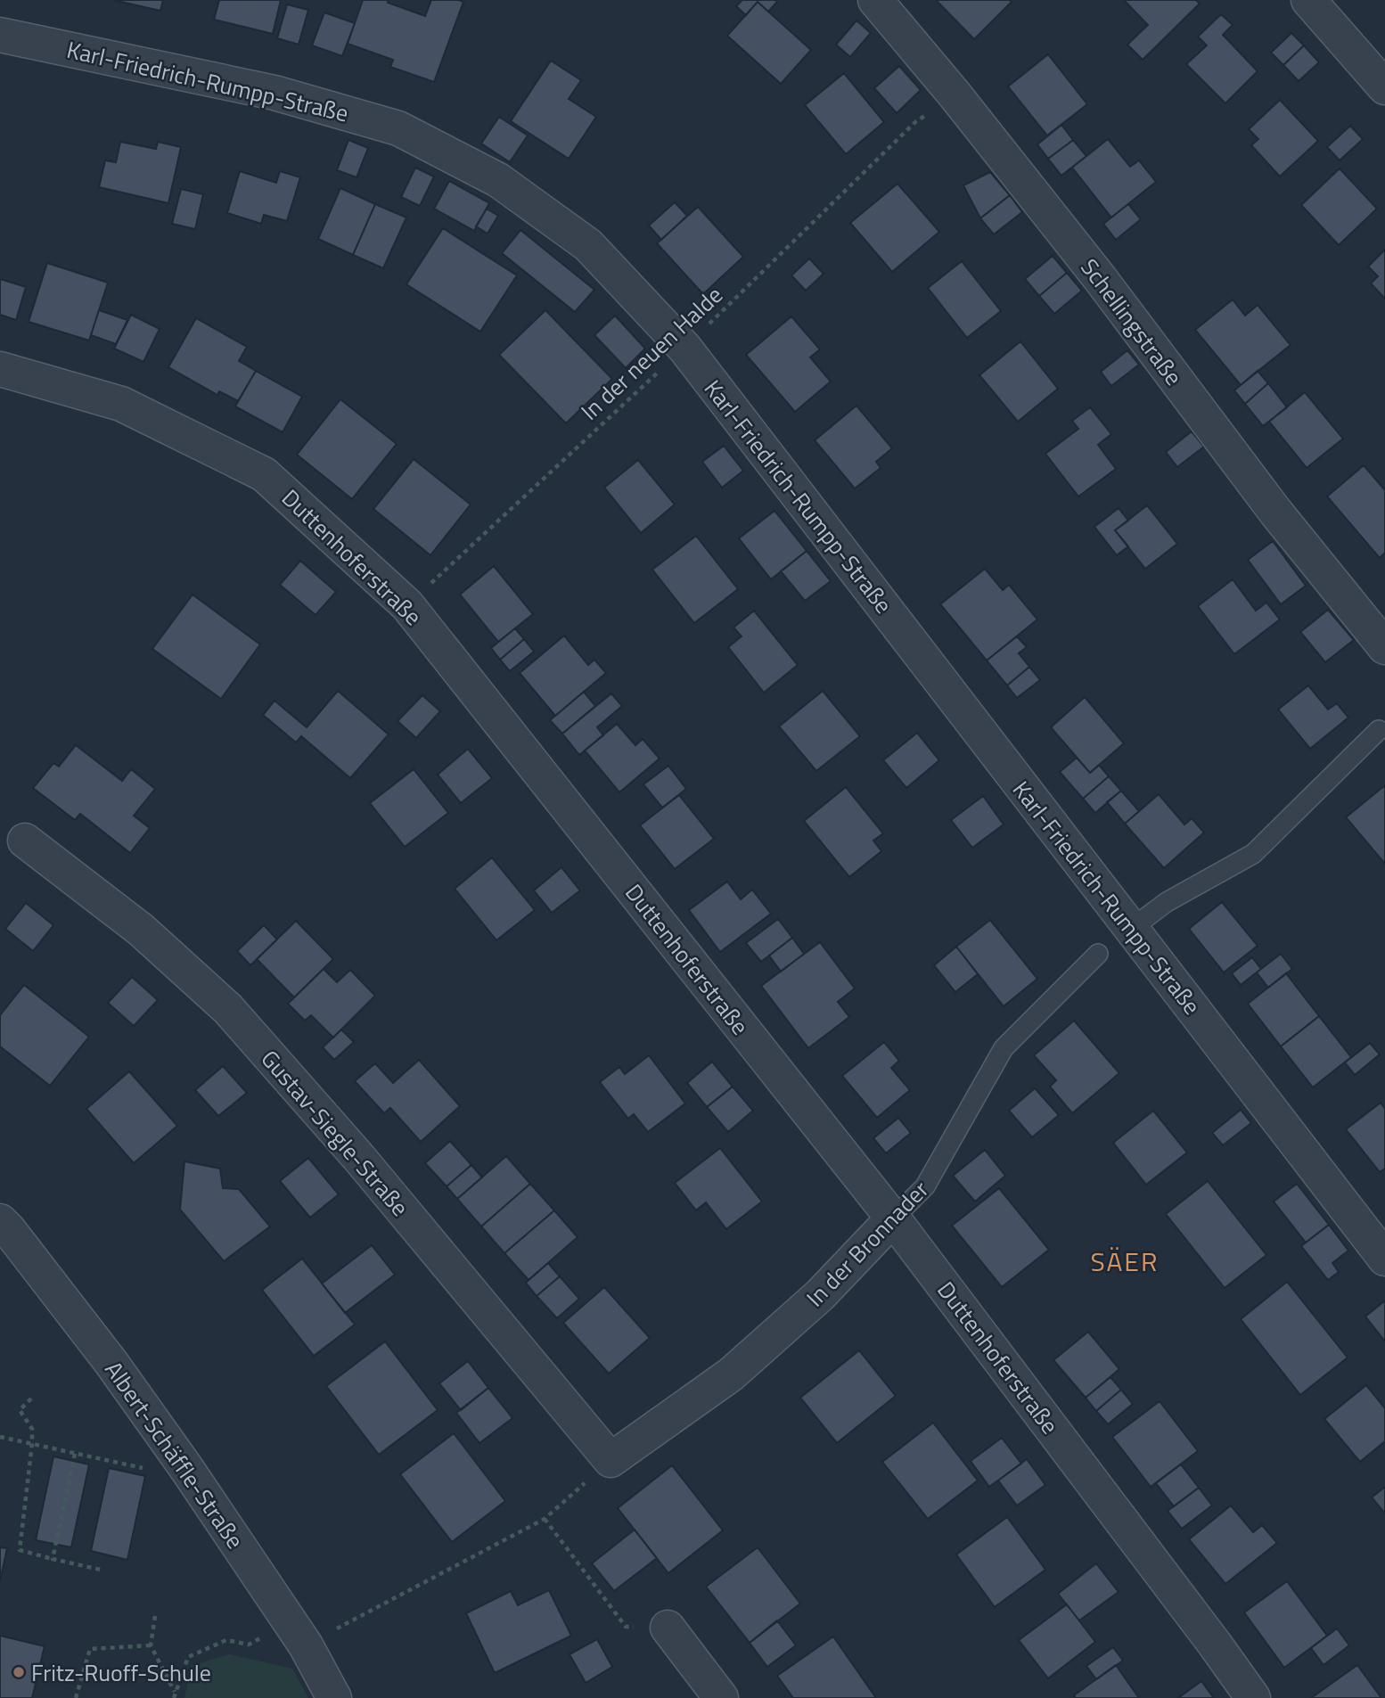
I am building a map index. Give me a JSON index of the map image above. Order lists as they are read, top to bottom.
{
  "streets": {
    "street": [
      "Karl-Friedrich-Rumpp-Straße",
      "Schellingstraße",
      "Duttenhoferstraße",
      "Gustav-Siegle-Straße",
      "In der Bronnader",
      "Albert-Schäffle-Straße"
    ],
    "path": ["In der neuen Halde"]
  },
  "crossings": [
    ["Karl-Friedrich-Rumpp-Straße", "In der neuen Halde"],
    ["In der neuen Halde", "Duttenhoferstraße"],
    ["Duttenhoferstraße", "In der Bronnader"],
    ["Gustav-Siegle-Straße", "In der Bronnader"]
  ],
  "districts": ["SÄER"],
  "places": ["Fritz-Ruoff-Schule"]
}
